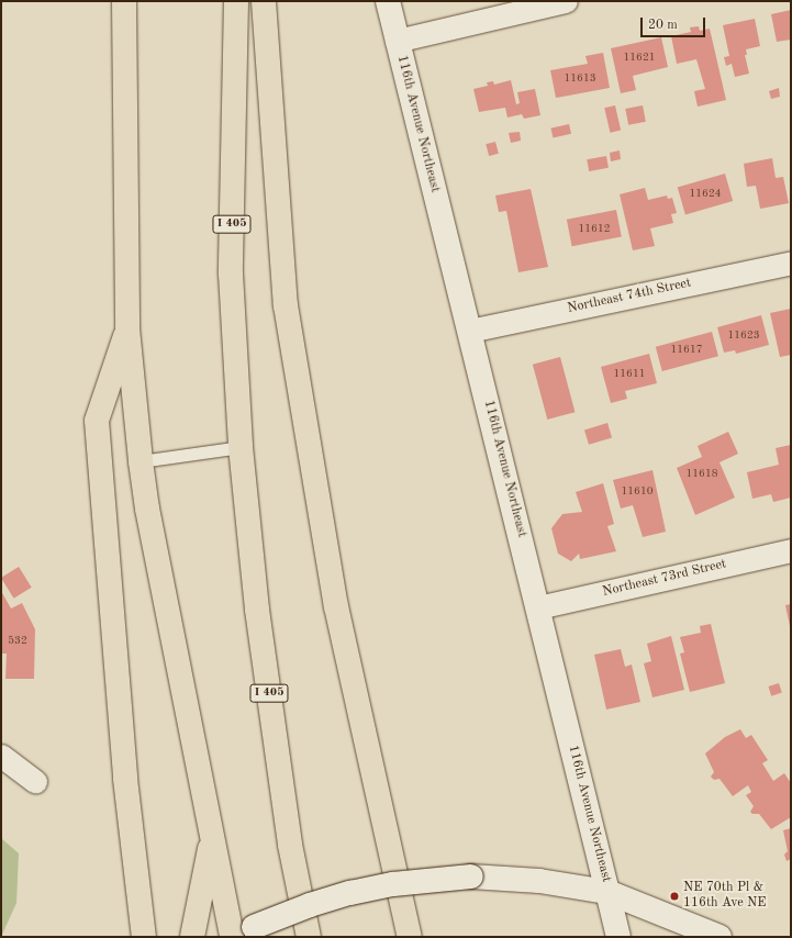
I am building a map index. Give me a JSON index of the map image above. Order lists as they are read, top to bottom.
{
  "streets": {
    "highway": ["I 405"],
    "street": ["116th Avenue Northeast", "Northeast 74th Street", "Northeast 73rd Street"]
  },
  "crossings": [
    ["116th Avenue Northeast", "Northeast 74th Street"],
    ["116th Avenue Northeast", "Northeast 73rd Street"]
  ],
  "places": ["NE 70th Pl & 116th Ave NE"],
  "house_numbers": [
    "11621",
    "11613",
    "11624",
    "11612",
    "11623",
    "11617",
    "11611",
    "11618",
    "11610",
    "532"
  ],
  "scale_bar": "20 m"
}
